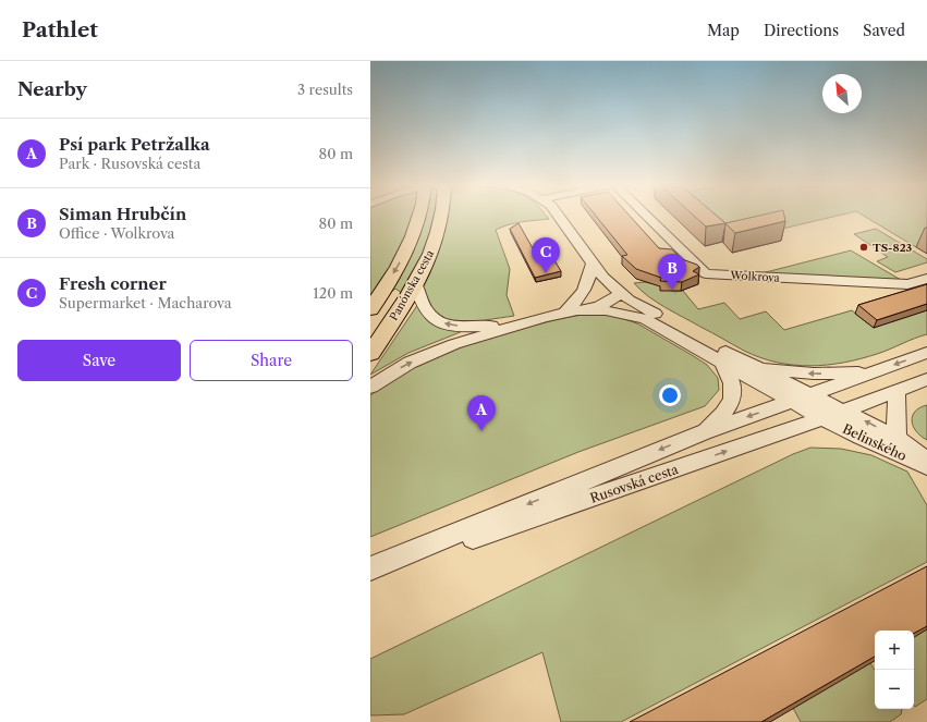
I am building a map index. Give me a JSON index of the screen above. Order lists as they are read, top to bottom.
{
  "streets": {
    "main road": ["Panónska cesta"],
    "street": ["Wolkrova", "Belinského", "Rusovská cesta"]
  },
  "crossings": [
    ["Belinského", "Rusovská cesta"]
  ],
  "places": ["TS-823"],
  "north": "top left",
  "page": {
    "header": "Pathlet",
    "nav": ["Map", "Directions", "Saved"],
    "heading": ["Nearby", "3 results"],
    "list": [
      {
        "mark": "A",
        "name": "Psí park Petržalka",
        "note": "Park · Rusovská cesta",
        "value": "80 m"
      },
      {
        "mark": "B",
        "name": "Siman Hrubčín",
        "note": "Office · Wolkrova",
        "value": "80 m"
      },
      {
        "mark": "C",
        "name": "Fresh corner",
        "note": "Supermarket · Macharova",
        "value": "120 m"
      }
    ],
    "pins": ["C", "B", "A"],
    "buttons": ["Save", "Share"],
    "map_buttons": ["+", "−"]
  }
}
